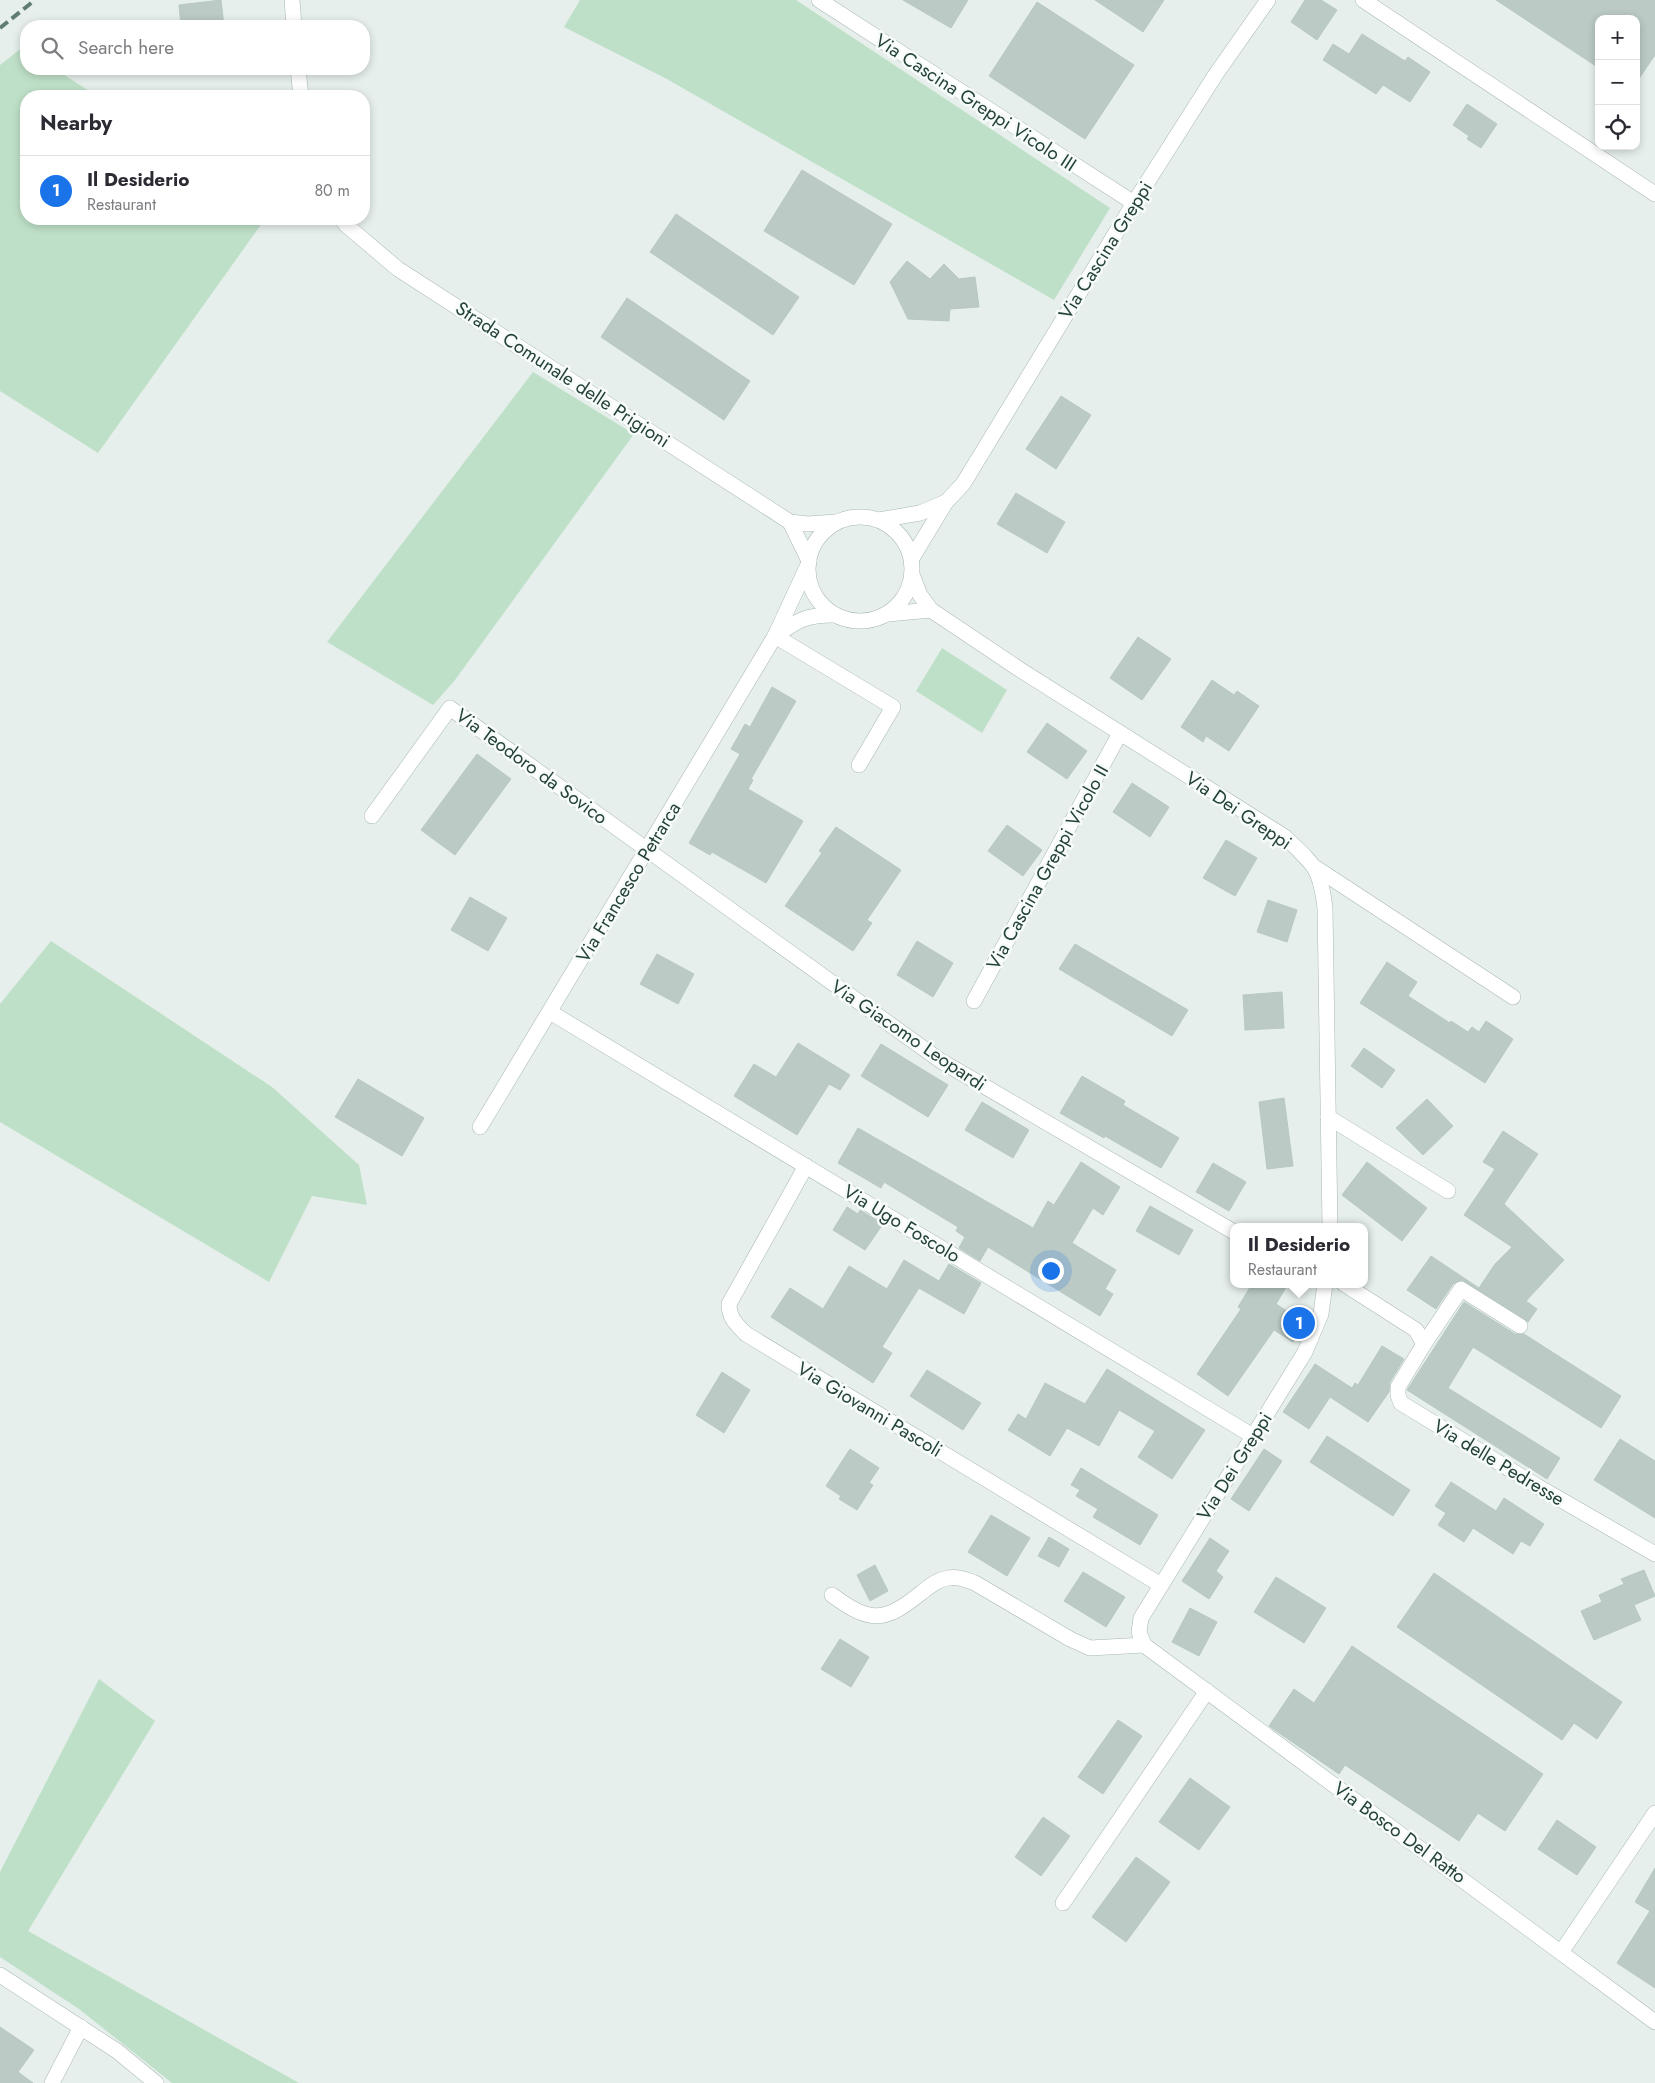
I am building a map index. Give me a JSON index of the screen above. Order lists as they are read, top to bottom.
{
  "streets": {
    "street": [
      "Via Cascina Greppi Vicolo III",
      "Via Cascina Greppi",
      "Strada Comunale delle Prigioni",
      "Via Teodoro da Sovico",
      "Via Dei Greppi",
      "Via Cascina Greppi Vicolo II",
      "Via Francesco Petrarca",
      "Via Giacomo Leopardi",
      "Via Ugo Foscolo",
      "Via Giovanni Pascoli",
      "Via delle Pedresse",
      "Via Bosco Del Ratto"
    ]
  },
  "crossings": [
    ["Via Cascina Greppi Vicolo III", "Via Cascina Greppi"],
    ["Via Teodoro da Sovico", "Via Francesco Petrarca"],
    ["Via Teodoro da Sovico", "Via Giacomo Leopardi"],
    ["Via Dei Greppi", "Via Cascina Greppi Vicolo II"],
    ["Via Dei Greppi", "Via Ugo Foscolo"],
    ["Via Dei Greppi", "Via Giovanni Pascoli"],
    ["Via Dei Greppi", "Via Bosco Del Ratto"],
    ["Via Francesco Petrarca", "Via Giacomo Leopardi"],
    ["Via Francesco Petrarca", "Via Ugo Foscolo"],
    ["Via Ugo Foscolo", "Via Giovanni Pascoli"]
  ],
  "page": {
    "map_buttons": ["+", "−"],
    "search": "Search here",
    "heading": "Nearby",
    "list": [
      {
        "mark": "1",
        "name": "Il Desiderio",
        "note": "Restaurant",
        "value": "80 m"
      }
    ],
    "popup": ["Il Desiderio", "Restaurant"],
    "pins": "1"
  }
}
